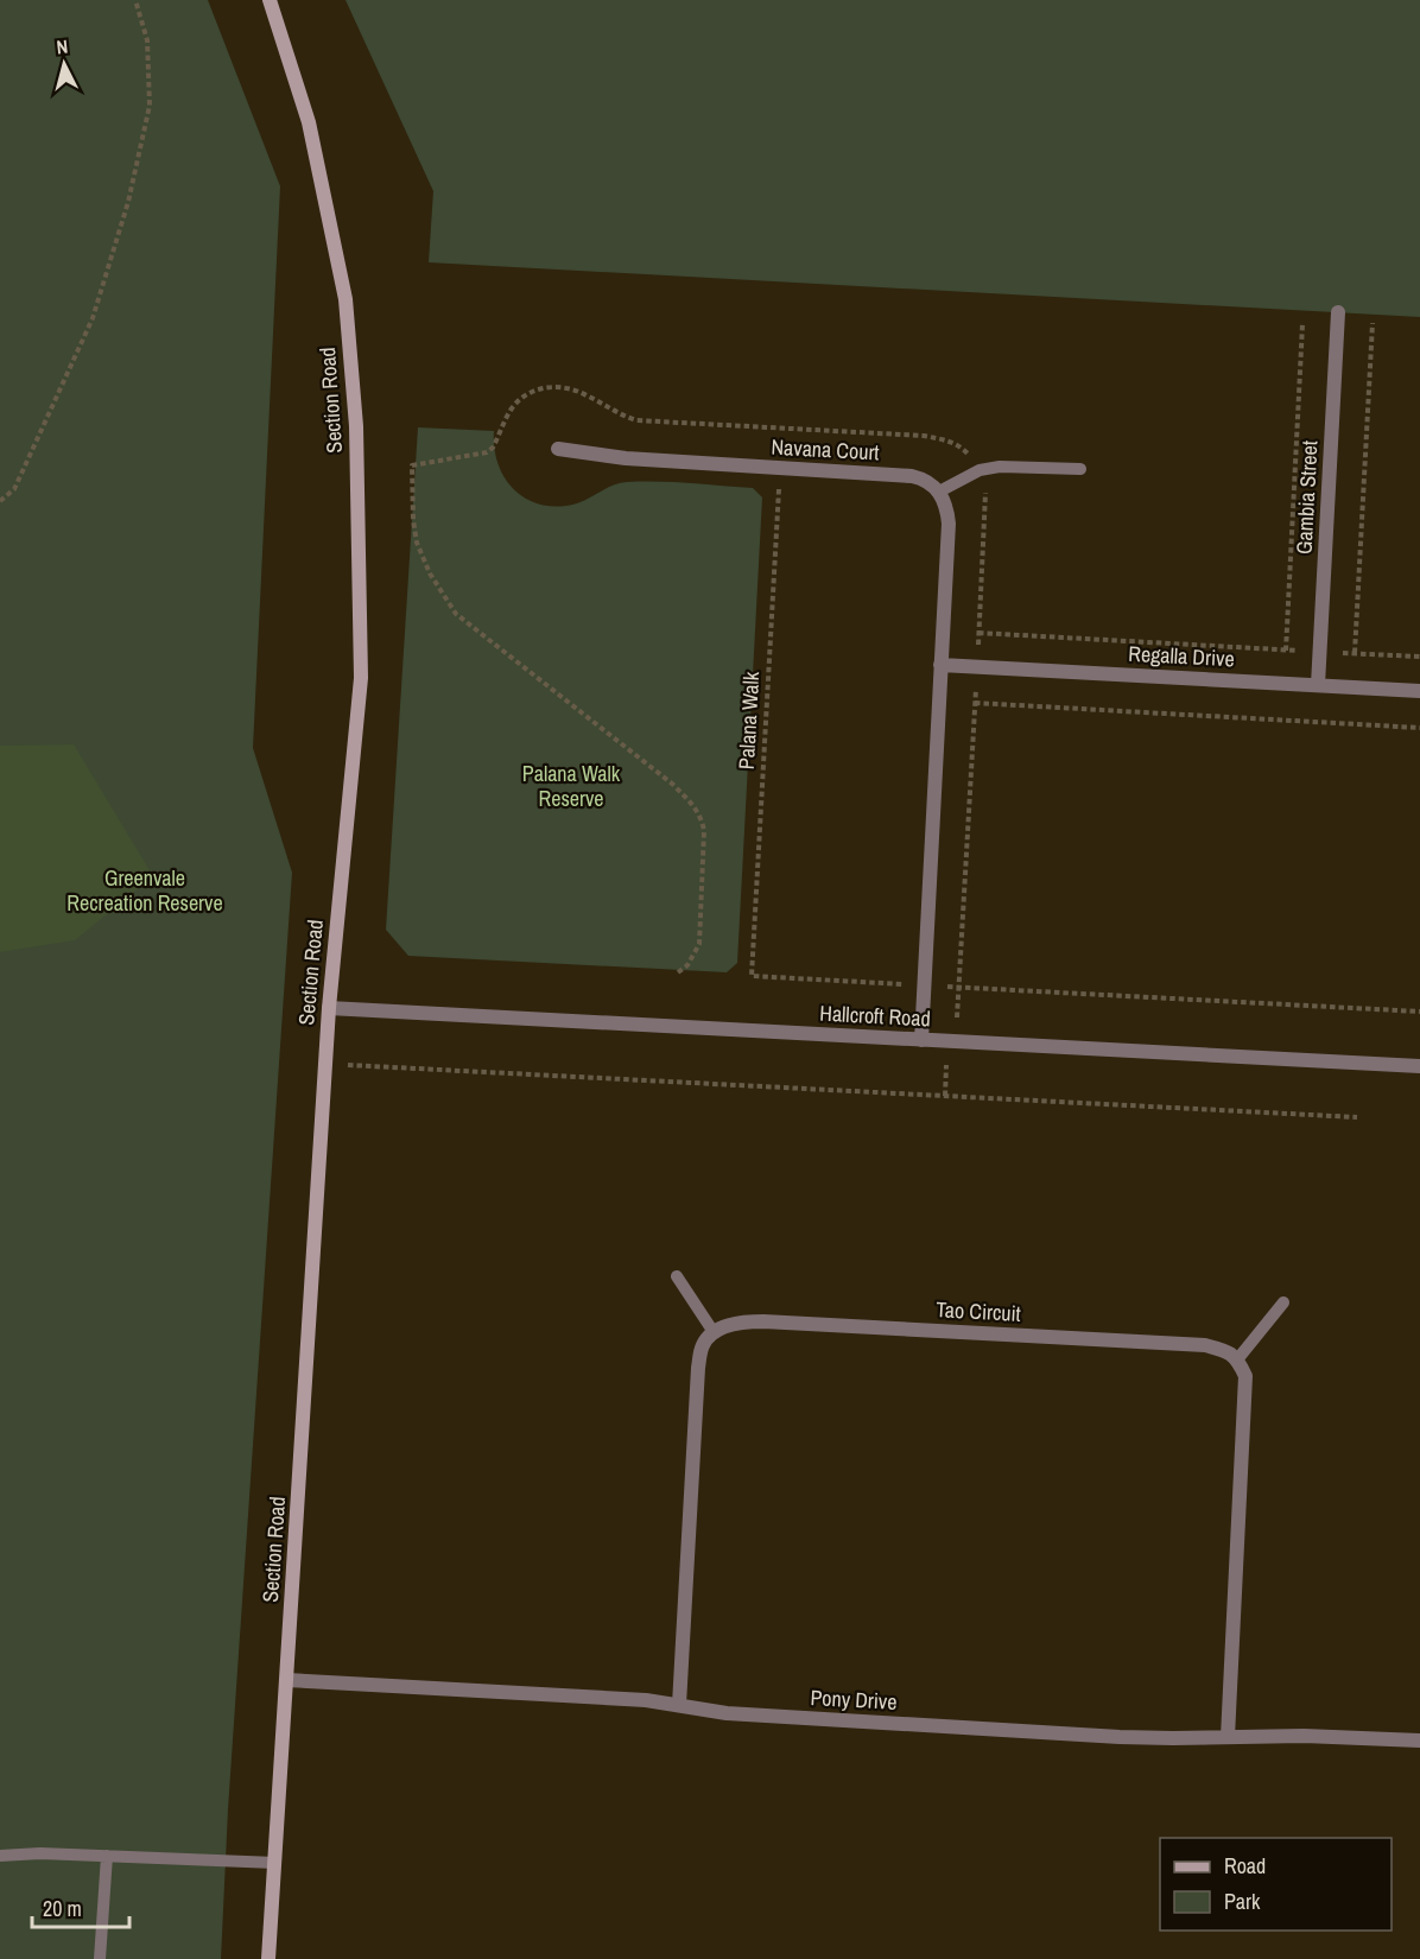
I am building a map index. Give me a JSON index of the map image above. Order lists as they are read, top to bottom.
{
  "streets": {
    "street": [
      "Section Road",
      "Navana Court",
      "Gambia Street",
      "Regalla Drive",
      "Hallcroft Road",
      "Tao Circuit",
      "Pony Drive"
    ],
    "path": ["Palana Walk"]
  },
  "crossings": [
    ["Section Road", "Hallcroft Road"],
    ["Section Road", "Pony Drive"],
    ["Navana Court", "Palana Walk"],
    ["Gambia Street", "Regalla Drive"]
  ],
  "parks": ["Palana Walk Reserve", "Greenvale Recreation Reserve"],
  "legend": ["Road", "Park"],
  "scale_bar": "20 m",
  "north": "top"
}
